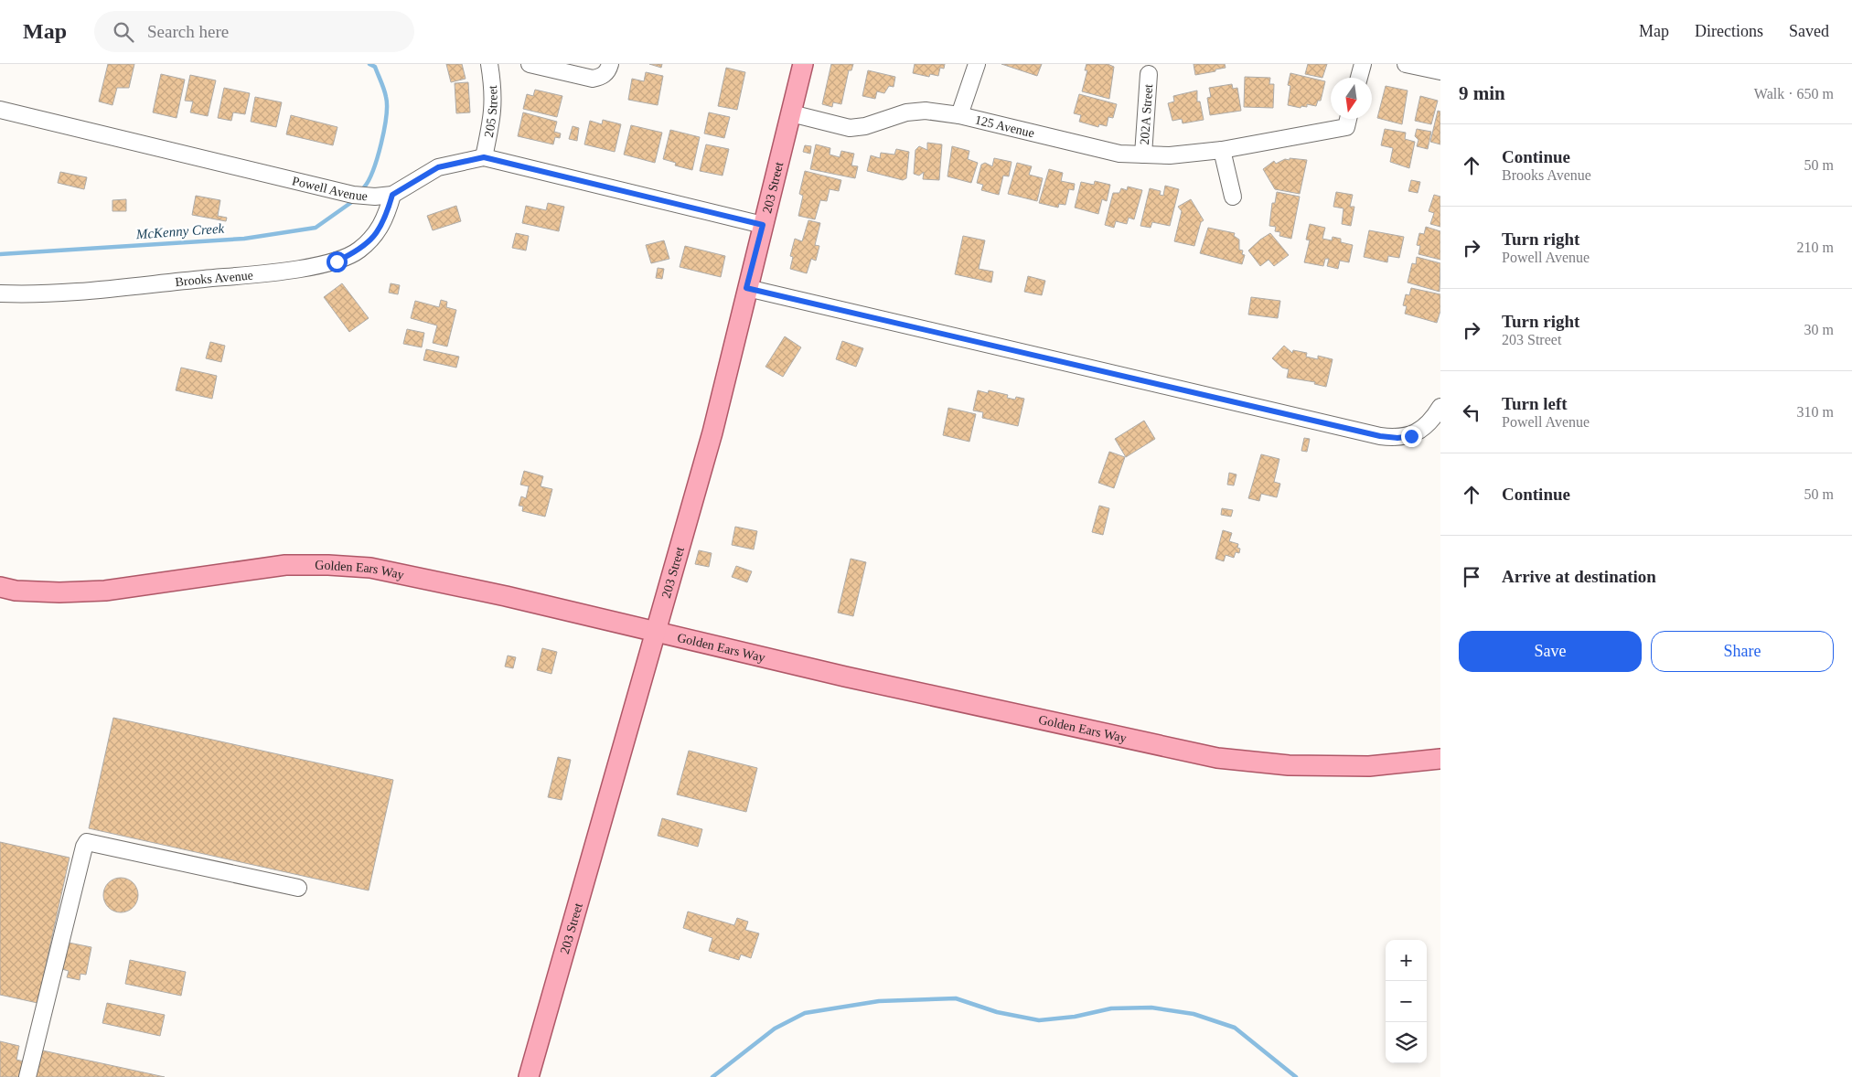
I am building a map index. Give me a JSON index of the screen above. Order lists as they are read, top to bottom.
{
  "streets": {
    "main road": ["203 Street", "Golden Ears Way"],
    "street": [
      "205 Street",
      "202A Street",
      "125 Avenue",
      "Powell Avenue",
      "Brooks Avenue"
    ]
  },
  "crossings": [
    ["205 Street", "Powell Avenue"],
    ["202A Street", "125 Avenue"],
    ["125 Avenue", "203 Street"],
    ["203 Street", "Powell Avenue"],
    ["203 Street", "Golden Ears Way"],
    ["Powell Avenue", "Brooks Avenue"]
  ],
  "water": ["McKenny Creek"],
  "north": "bottom",
  "page": {
    "header": "Map",
    "search": "Search here",
    "nav": ["Map", "Directions", "Saved"],
    "heading": ["9 min", "Walk · 650 m"],
    "list": [
      ["Continue", "Brooks Avenue", "50 m"],
      ["Turn right", "Powell Avenue", "210 m"],
      ["Turn right", "203 Street", "30 m"],
      ["Turn left", "Powell Avenue", "310 m"],
      ["Continue", "50 m"],
      "Arrive at destination"
    ],
    "buttons": ["Save", "Share"],
    "map_buttons": ["+", "−"]
  }
}
